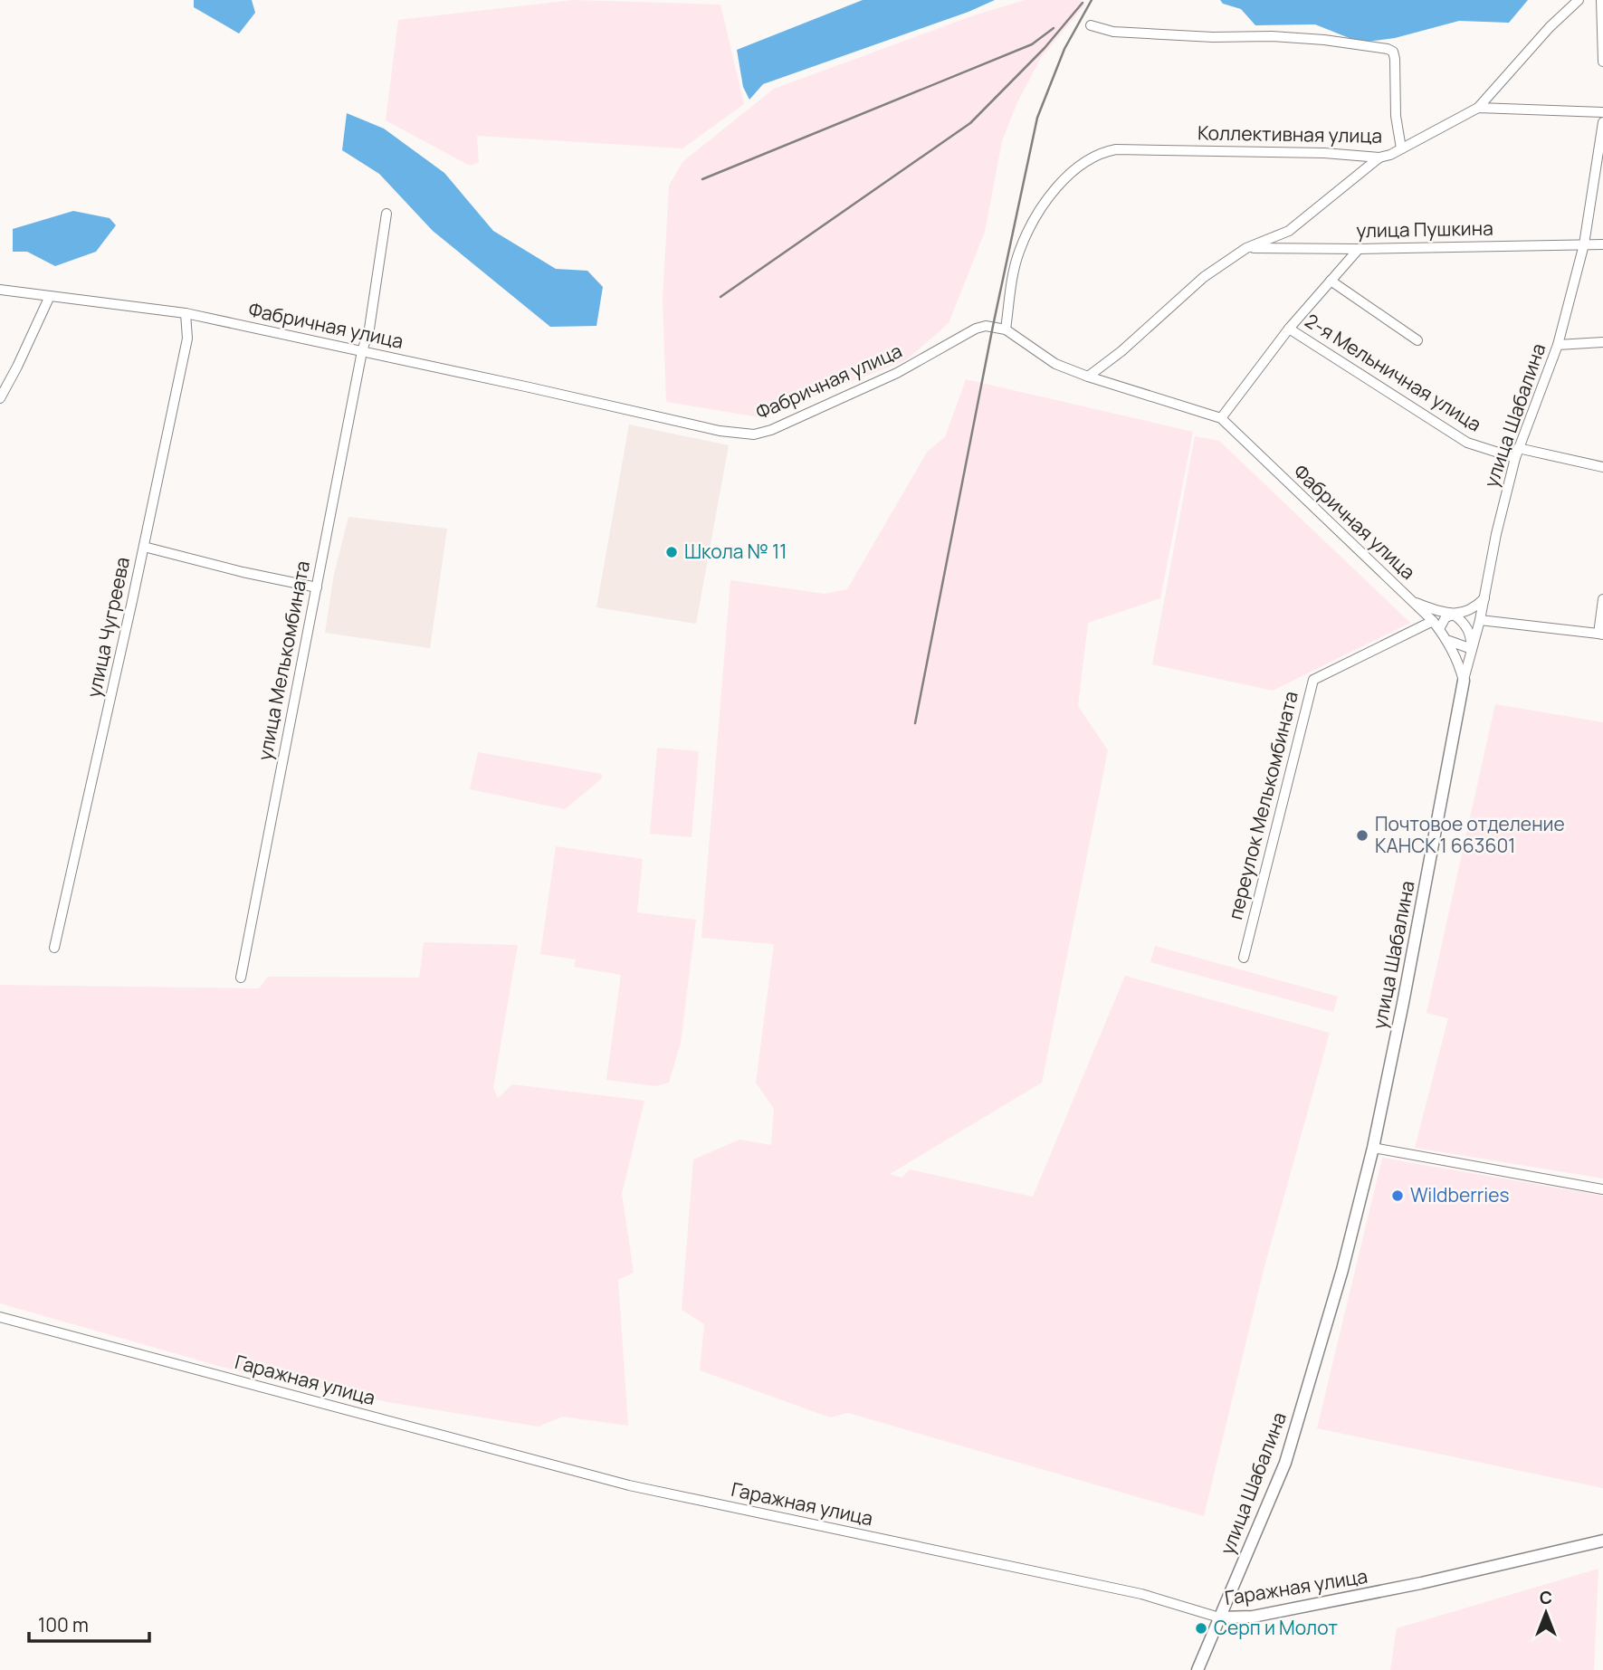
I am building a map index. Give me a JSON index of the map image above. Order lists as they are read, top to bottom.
{
  "streets": {
    "street": [
      "Коллективная улица",
      "улица Пушкина",
      "Фабричная улица",
      "2-я Мельничная улица",
      "улица Шабалина",
      "улица Чугреева",
      "улица Мелькомбината",
      "переулок Мелькомбината",
      "Гаражная улица"
    ]
  },
  "crossings": [
    ["Коллективная улица", "Фабричная улица"],
    ["улица Пушкина", "улица Шабалина"],
    ["Фабричная улица", "улица Шабалина"],
    ["Фабричная улица", "улица Чугреева"],
    ["Фабричная улица", "улица Мелькомбината"],
    ["Фабричная улица", "переулок Мелькомбината"],
    ["2-я Мельничная улица", "улица Шабалина"],
    ["улица Шабалина", "Гаражная улица"]
  ],
  "places": [
    "Школа № 11",
    "Почтовое отделение КАНСК 1 663601",
    "Wildberries",
    "Серп и Молот"
  ],
  "scale_bar": "100 m",
  "north": "top"
}
